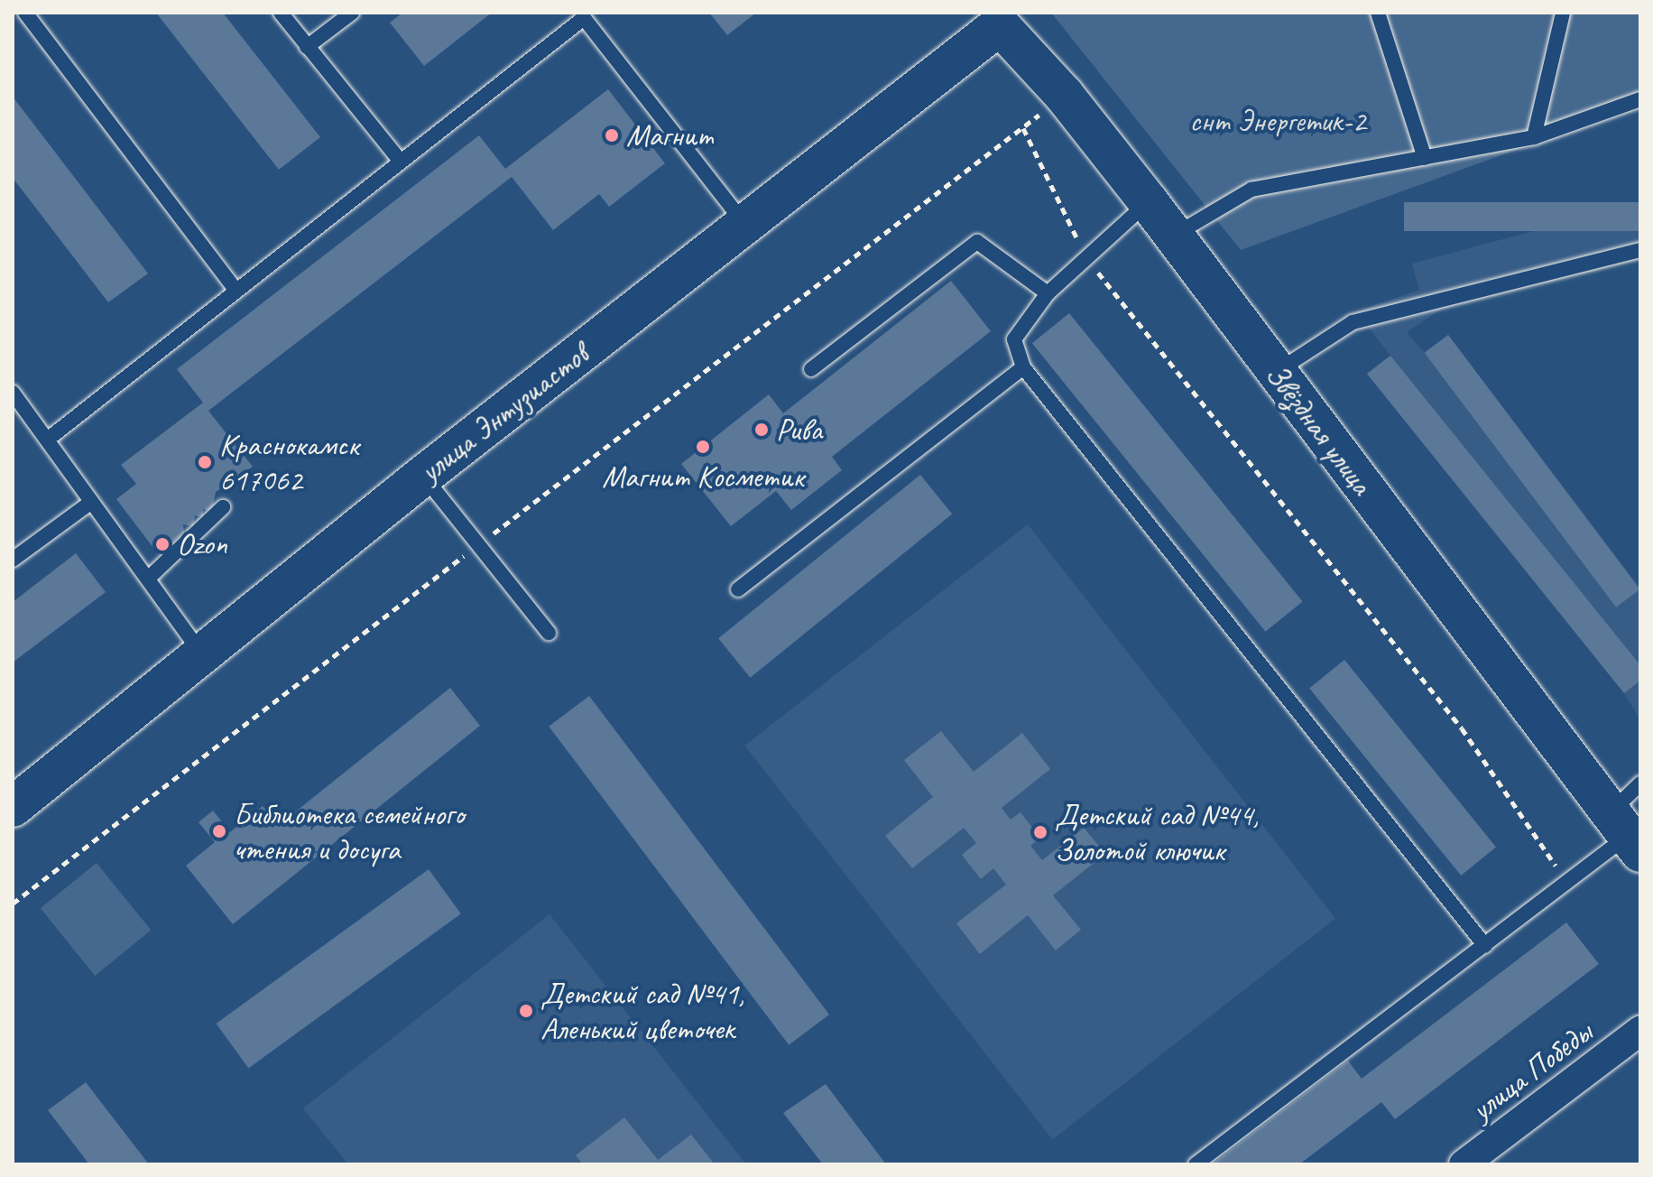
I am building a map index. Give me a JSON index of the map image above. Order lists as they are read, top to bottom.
{
  "streets": {
    "street": ["улица Энтузиастов", "Звёздная улица", "улица Победы"]
  },
  "crossings": [
    ["улица Энтузиастов", "Звёздная улица"]
  ],
  "parks": ["снт Энергетик-2"],
  "places": [
    "Магнит",
    "Рива",
    "Магнит Косметик",
    "Краснокамск 617062",
    "Ozon",
    "Библиотека семейного чтения и досуга",
    "Детский сад №44, Золотой ключик",
    "Детский сад №41, Аленький цветочек"
  ]
}
